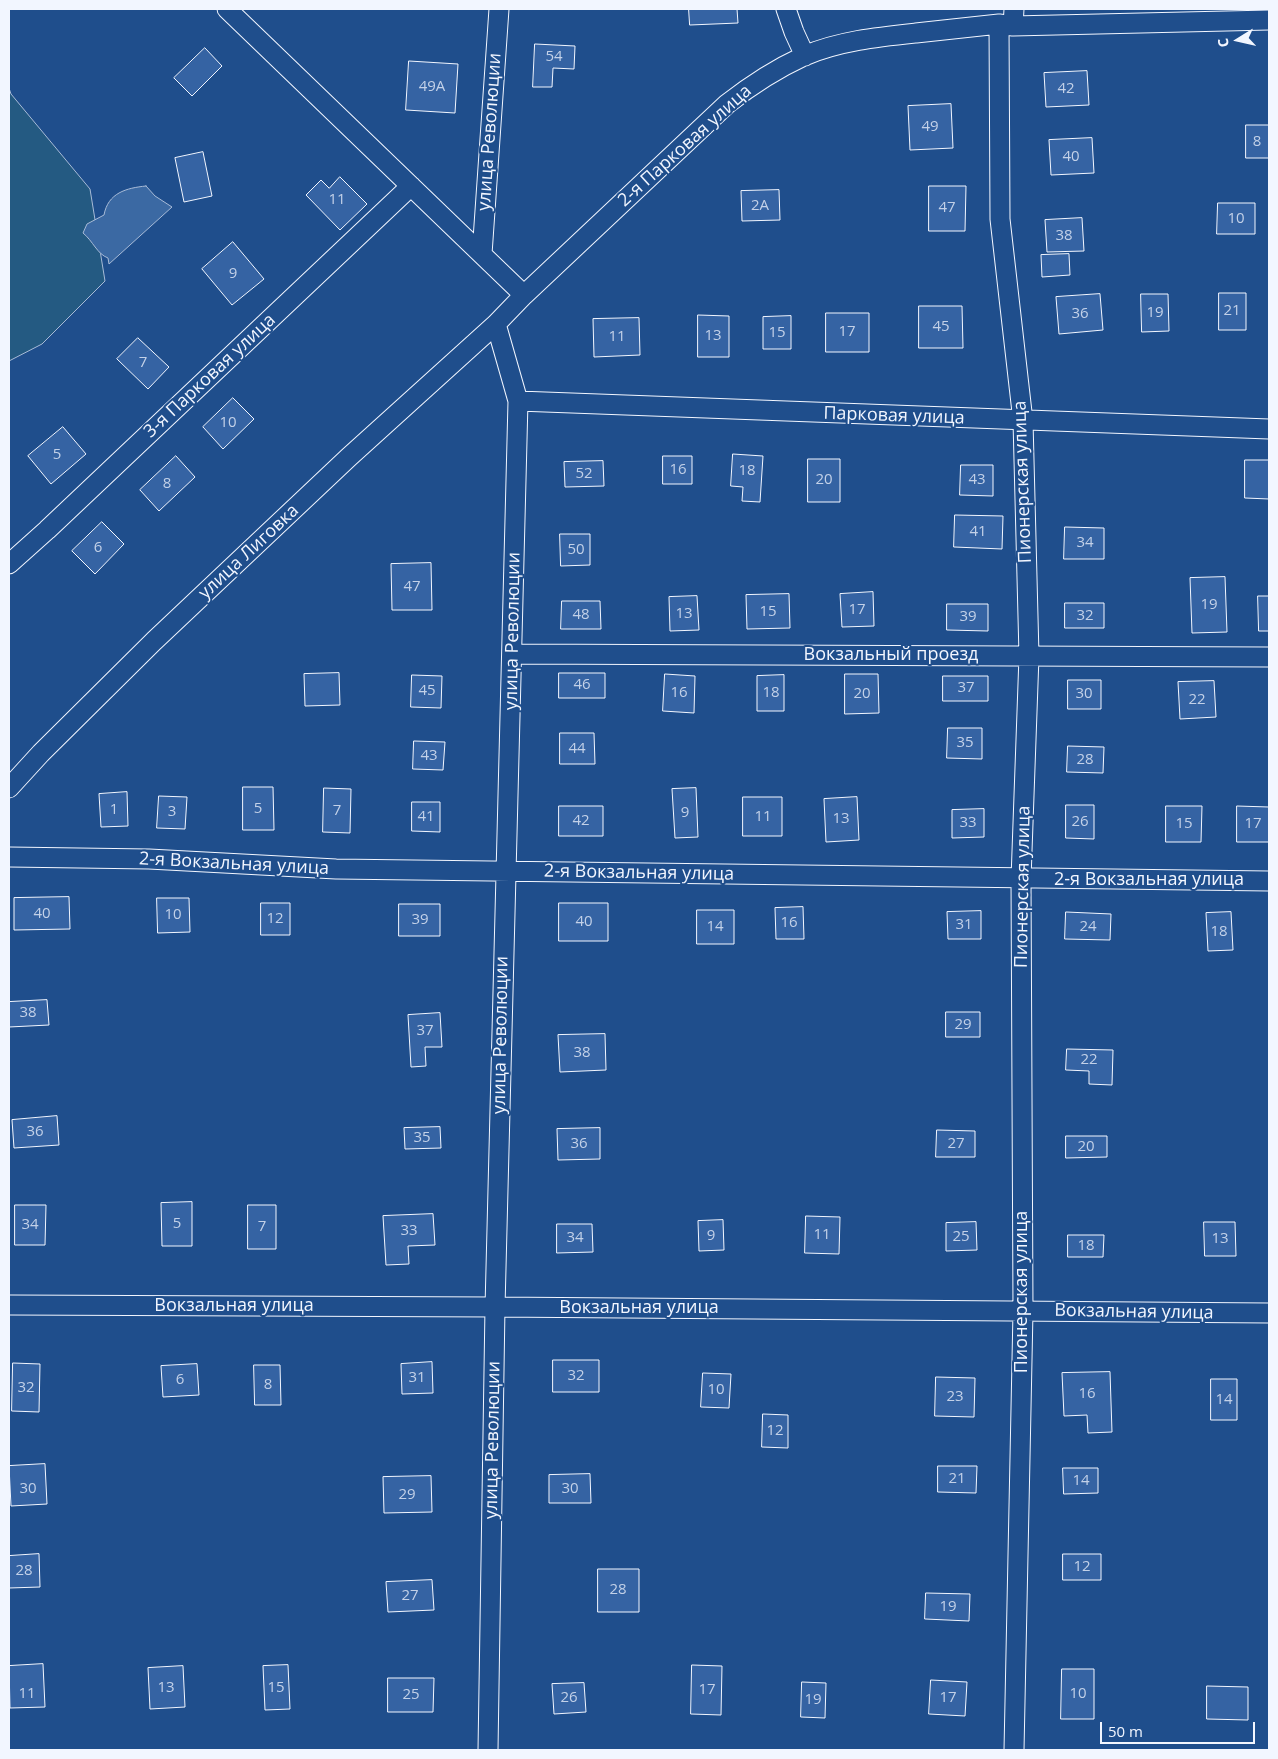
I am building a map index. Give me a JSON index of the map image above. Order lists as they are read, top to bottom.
{
  "streets": {
    "street": [
      "улица Революции",
      "2-я Парковая улица",
      "3-я Парковая улица",
      "Парковая улица",
      "Пионерская улица",
      "улица Лиговка",
      "Вокзальный проезд",
      "2-я Вокзальная улица",
      "Вокзальная улица"
    ]
  },
  "crossings": [
    ["улица Революции", "2-я Парковая улица"],
    ["улица Революции", "Парковая улица"],
    ["улица Революции", "улица Лиговка"],
    ["улица Революции", "Вокзальный проезд"],
    ["улица Революции", "2-я Вокзальная улица"],
    ["улица Революции", "Вокзальная улица"],
    ["2-я Парковая улица", "Пионерская улица"],
    ["2-я Парковая улица", "улица Лиговка"],
    ["Парковая улица", "Пионерская улица"],
    ["Пионерская улица", "Вокзальный проезд"],
    ["Пионерская улица", "2-я Вокзальная улица"],
    ["Пионерская улица", "Вокзальная улица"]
  ],
  "house_numbers": [
    "54",
    "49А",
    "42",
    "49",
    "8",
    "40",
    "11",
    "2А",
    "47",
    "10",
    "38",
    "9",
    "21",
    "19",
    "36",
    "45",
    "17",
    "15",
    "13",
    "11",
    "7",
    "10",
    "5",
    "16",
    "18",
    "52",
    "20",
    "43",
    "8",
    "41",
    "34",
    "6",
    "50",
    "47",
    "19",
    "17",
    "15",
    "13",
    "48",
    "32",
    "39",
    "46",
    "37",
    "45",
    "16",
    "18",
    "20",
    "30",
    "22",
    "35",
    "44",
    "43",
    "28",
    "5",
    "1",
    "7",
    "3",
    "9",
    "41",
    "11",
    "13",
    "42",
    "26",
    "33",
    "15",
    "17",
    "40",
    "10",
    "12",
    "39",
    "40",
    "16",
    "31",
    "14",
    "24",
    "18",
    "38",
    "29",
    "37",
    "38",
    "22",
    "36",
    "35",
    "36",
    "27",
    "20",
    "5",
    "34",
    "7",
    "33",
    "11",
    "9",
    "25",
    "34",
    "13",
    "18",
    "32",
    "31",
    "6",
    "8",
    "32",
    "10",
    "16",
    "23",
    "14",
    "12",
    "21",
    "14",
    "30",
    "30",
    "29",
    "12",
    "28",
    "28",
    "27",
    "19",
    "13",
    "15",
    "17",
    "11",
    "10",
    "25",
    "26",
    "17",
    "19"
  ],
  "scale_bar": "50 m",
  "north": "left"
}
